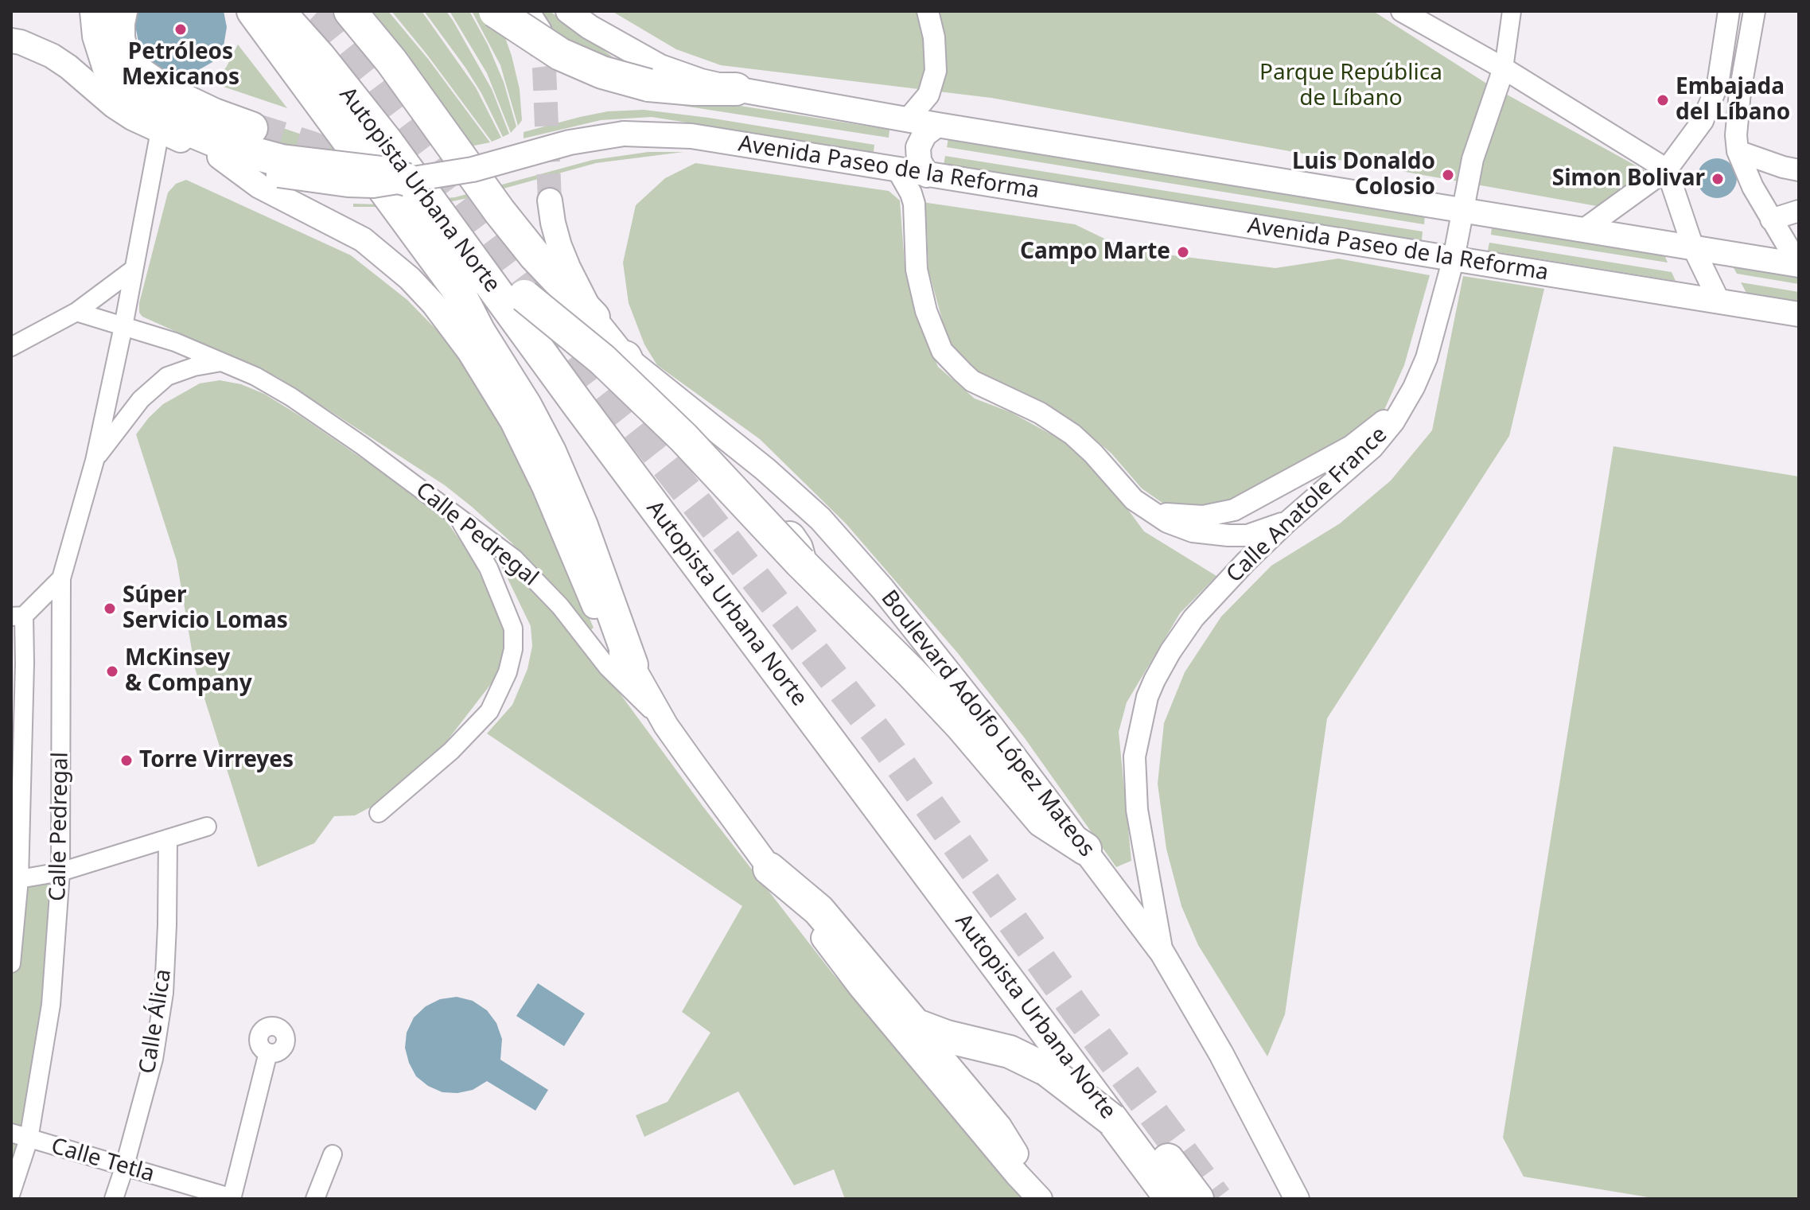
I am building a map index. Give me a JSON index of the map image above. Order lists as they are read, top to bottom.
{
  "streets": {
    "highway": ["Autopista Urbana Norte"],
    "main road": ["Avenida Paseo de la Reforma", "Boulevard Adolfo López Mateos"],
    "street": [
      "Calle Anatole France",
      "Calle Pedregal",
      "Calle Álica",
      "Calle Tetla"
    ]
  },
  "crossings": [
    ["Avenida Paseo de la Reforma", "Calle Anatole France"],
    ["Avenida Paseo de la Reforma", "Calle Pedregal"],
    ["Calle Anatole France", "Boulevard Adolfo López Mateos"],
    ["Calle Pedregal", "Calle Tetla"],
    ["Calle Álica", "Calle Tetla"]
  ],
  "parks": ["Parque República de Líbano"],
  "places": [
    "Petróleos Mexicanos",
    "Embajada del Líbano",
    "Luis Donaldo Colosio",
    "Simon Bolivar",
    "Campo Marte",
    "Súper Servicio Lomas",
    "McKinsey & Company",
    "Torre Virreyes"
  ]
}
